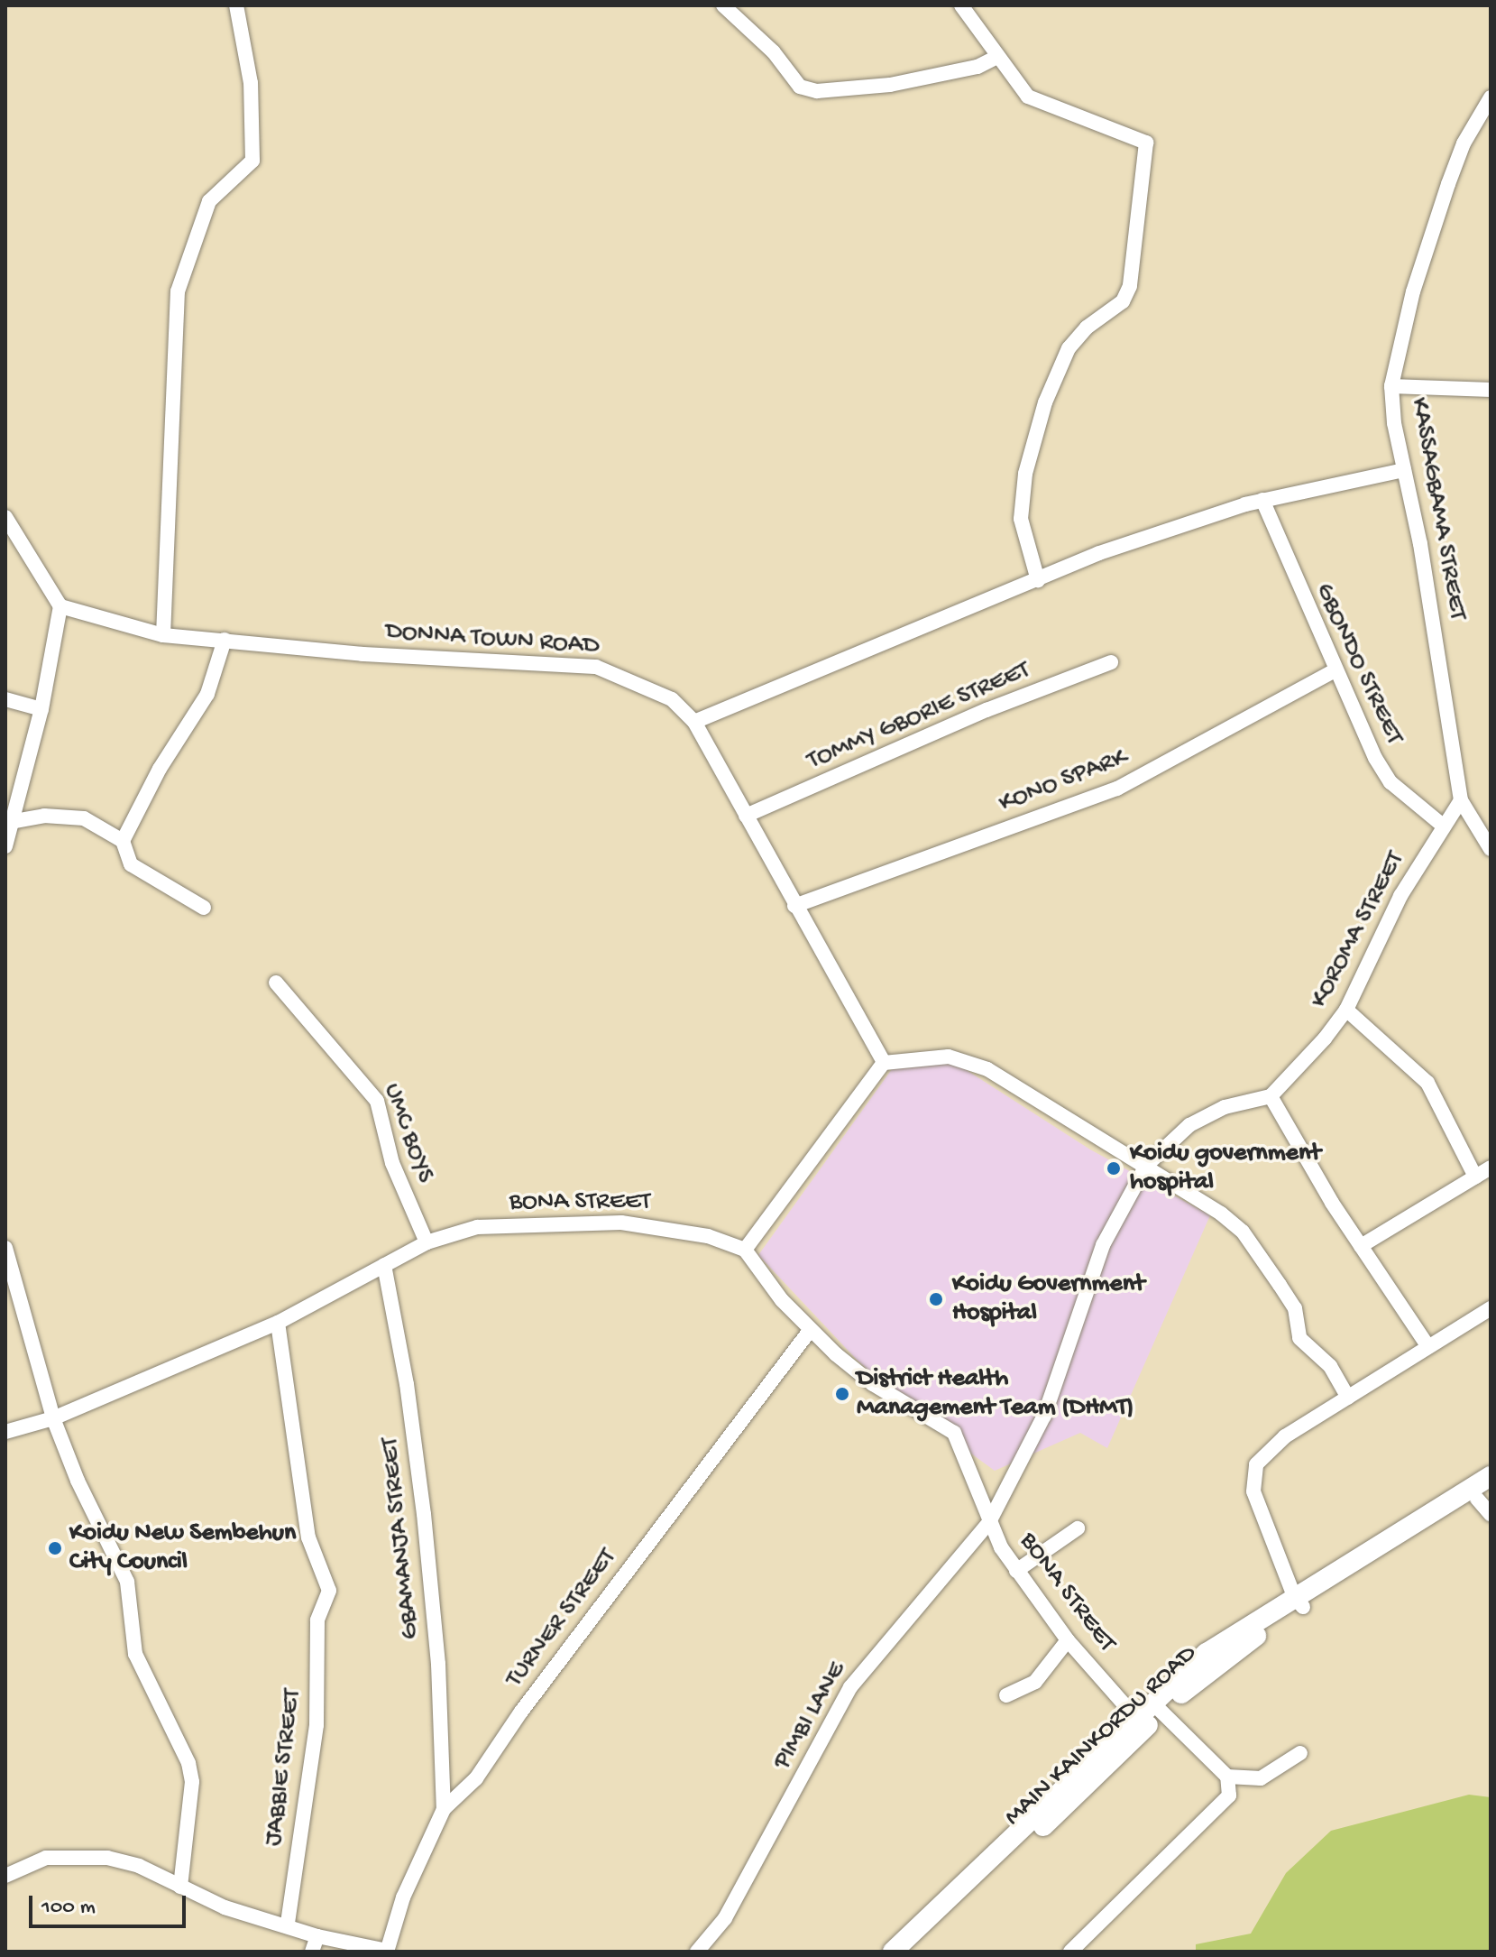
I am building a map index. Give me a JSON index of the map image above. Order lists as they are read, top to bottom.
{
  "streets": {
    "main road": ["MAIN KAINKORDU ROAD"],
    "street": [
      "KASSAGBAMA STREET",
      "DONNA TOWN ROAD",
      "GBONDO STREET",
      "TOMMY GBORIE STREET",
      "KONO SPARK",
      "KOROMA STREET",
      "UMC BOYS",
      "BONA STREET",
      "GBAMANJA STREET",
      "TURNER STREET",
      "PIMBI LANE",
      "JABBIE STREET"
    ]
  },
  "crossings": [
    ["KASSAGBAMA STREET", "KOROMA STREET"],
    ["DONNA TOWN ROAD", "TOMMY GBORIE STREET"],
    ["DONNA TOWN ROAD", "KONO SPARK"],
    ["GBONDO STREET", "KONO SPARK"],
    ["GBONDO STREET", "KOROMA STREET"],
    ["UMC BOYS", "BONA STREET"],
    ["BONA STREET", "GBAMANJA STREET"],
    ["BONA STREET", "TURNER STREET"],
    ["BONA STREET", "PIMBI LANE"],
    ["BONA STREET", "MAIN KAINKORDU ROAD"],
    ["BONA STREET", "JABBIE STREET"],
    ["GBAMANJA STREET", "TURNER STREET"]
  ],
  "places": [
    "Koidu government hospital",
    "Koidu Government Hospital",
    "District Health Management Team (DHMT)",
    "Koidu New Sembehun City Council"
  ],
  "scale_bar": "100 m"
}
